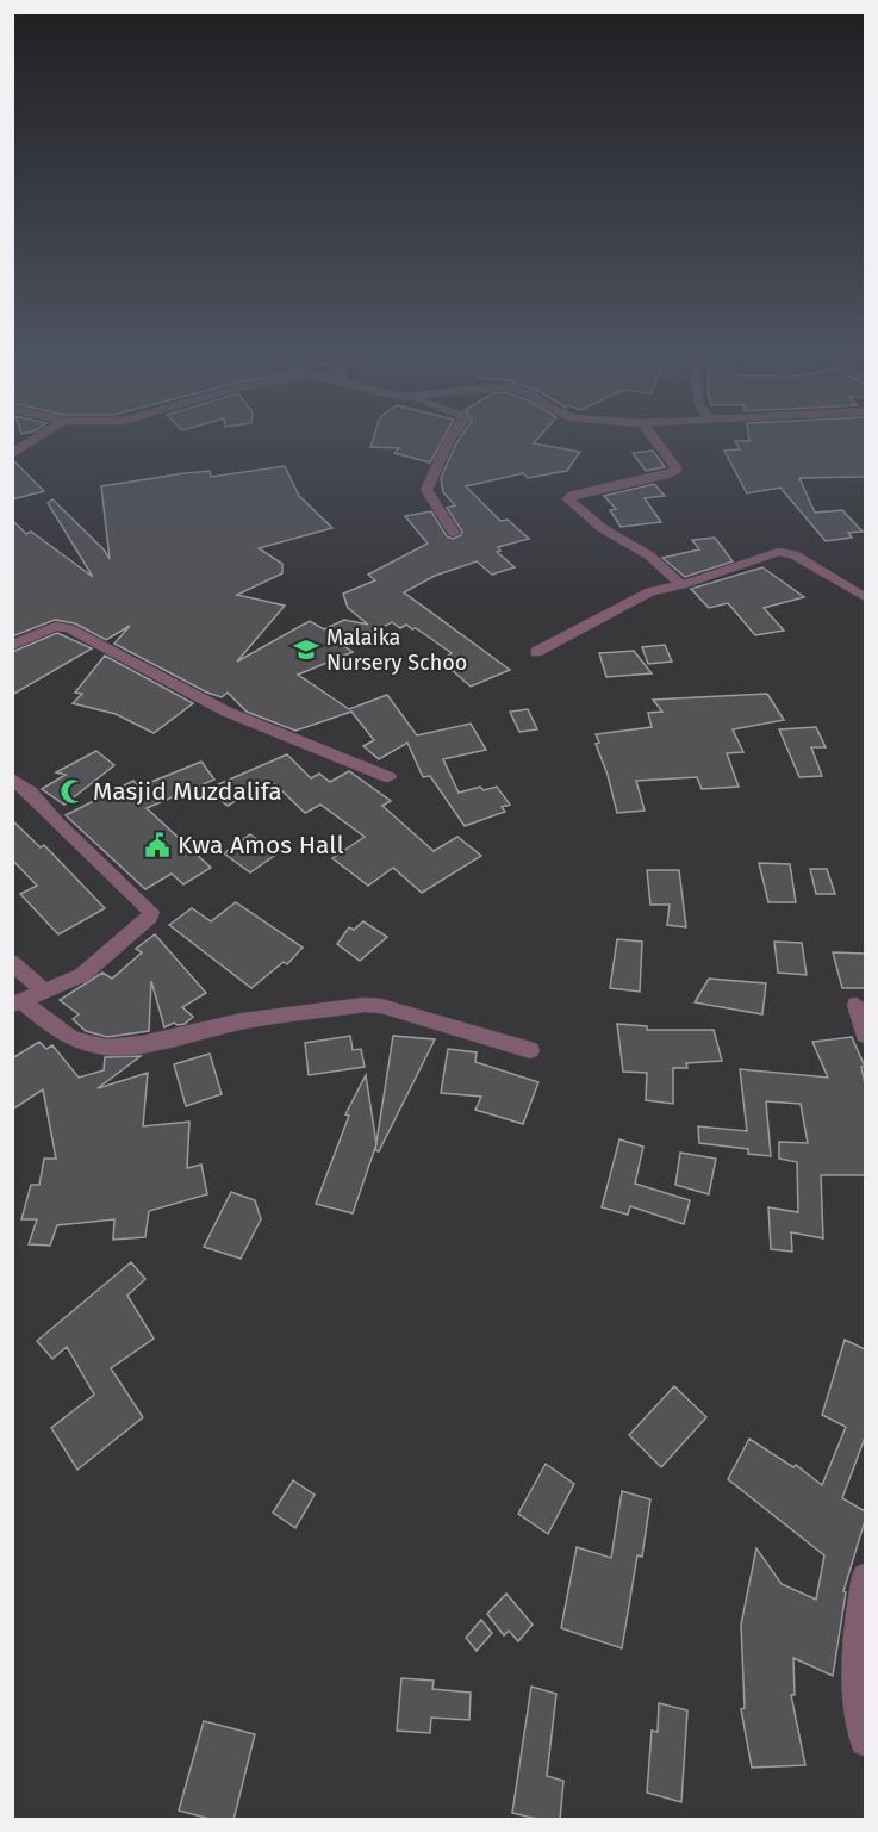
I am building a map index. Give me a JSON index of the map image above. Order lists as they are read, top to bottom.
{
  "places": {
    "school or university": ["Malaika Nursery Schoo"],
    "mosque": ["Masjid Muzdalifa"],
    "public building": ["Kwa Amos Hall"]
  }
}
